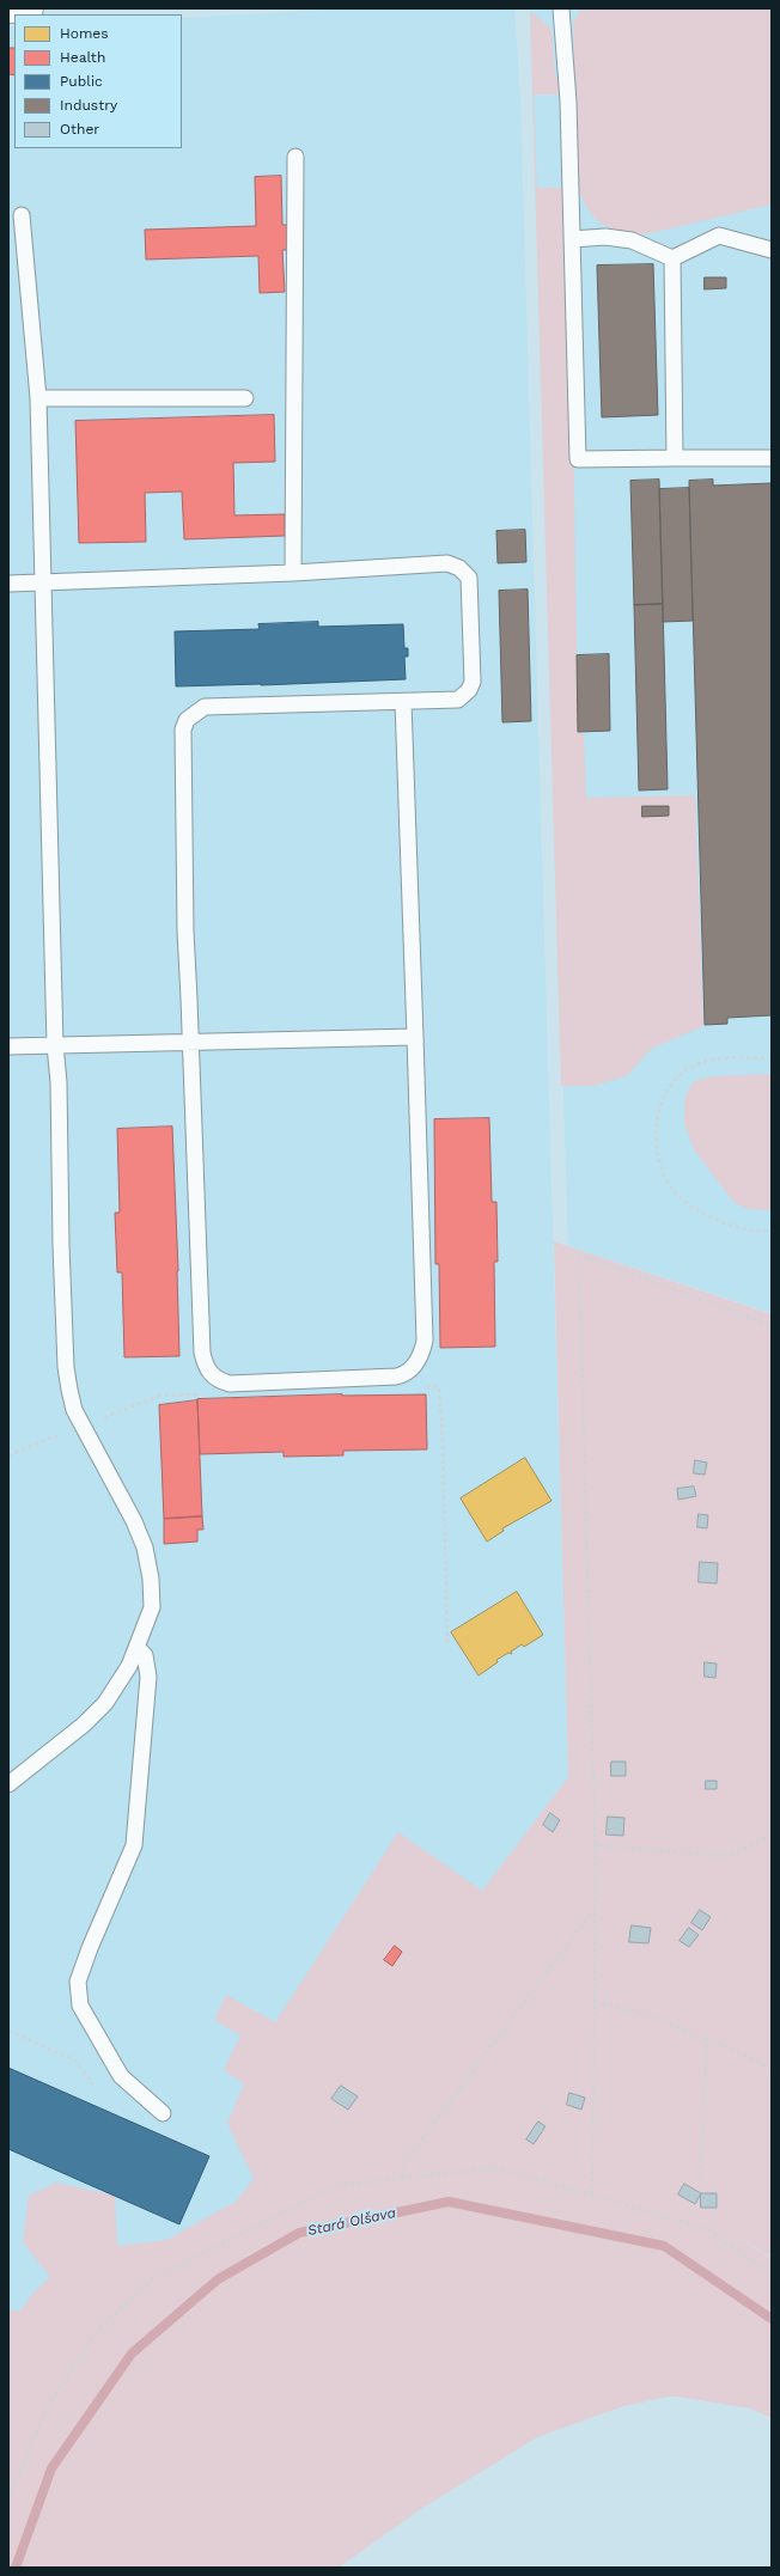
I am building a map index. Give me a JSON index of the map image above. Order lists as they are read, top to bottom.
{
  "water": ["Stará Olšava"],
  "legend": [
    "Homes",
    "Health",
    "Public",
    "Industry",
    "Other"
  ]
}
